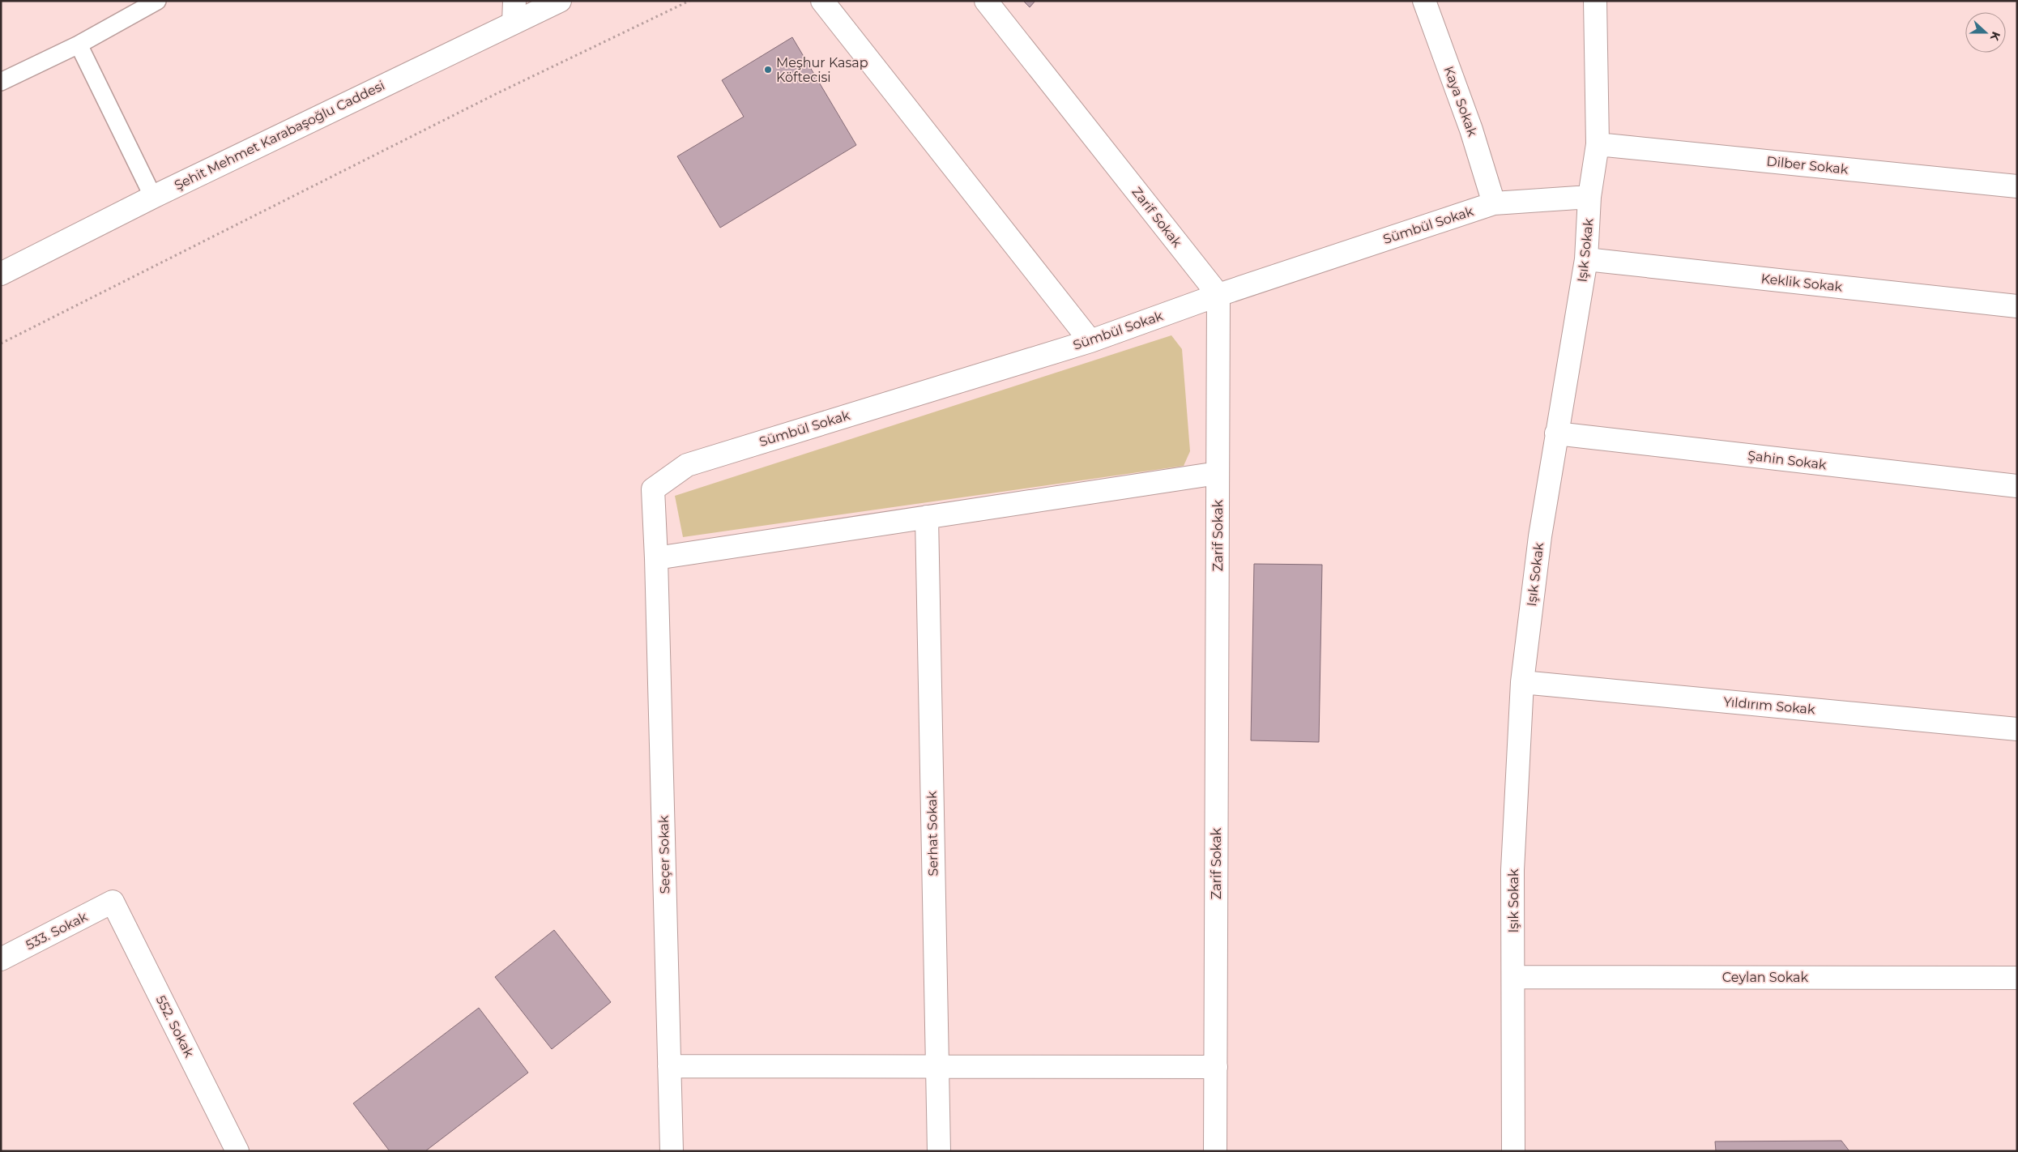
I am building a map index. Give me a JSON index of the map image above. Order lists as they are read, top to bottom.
{
  "streets": {
    "street": [
      "Kaya Sokak",
      "Şehit Mehmet Karabaşoğlu Caddesi",
      "Dilber Sokak",
      "Zarif Sokak",
      "Sümbül Sokak",
      "Işık Sokak",
      "Keklik Sokak",
      "Şahin Sokak",
      "Yıldırım Sokak",
      "Serhat Sokak",
      "Seçer Sokak",
      "533. Sokak",
      "Ceylan Sokak",
      "552. Sokak"
    ]
  },
  "crossings": [
    ["Kaya Sokak", "Sümbül Sokak"],
    ["Dilber Sokak", "Işık Sokak"],
    ["Zarif Sokak", "Sümbül Sokak"],
    ["Sümbül Sokak", "Işık Sokak"],
    ["Sümbül Sokak", "Seçer Sokak"],
    ["Işık Sokak", "Keklik Sokak"],
    ["Işık Sokak", "Şahin Sokak"],
    ["Işık Sokak", "Yıldırım Sokak"],
    ["Işık Sokak", "Ceylan Sokak"],
    ["533. Sokak", "552. Sokak"]
  ],
  "places": ["Meşhur Kasap Köftecisi"],
  "north": "right"
}
